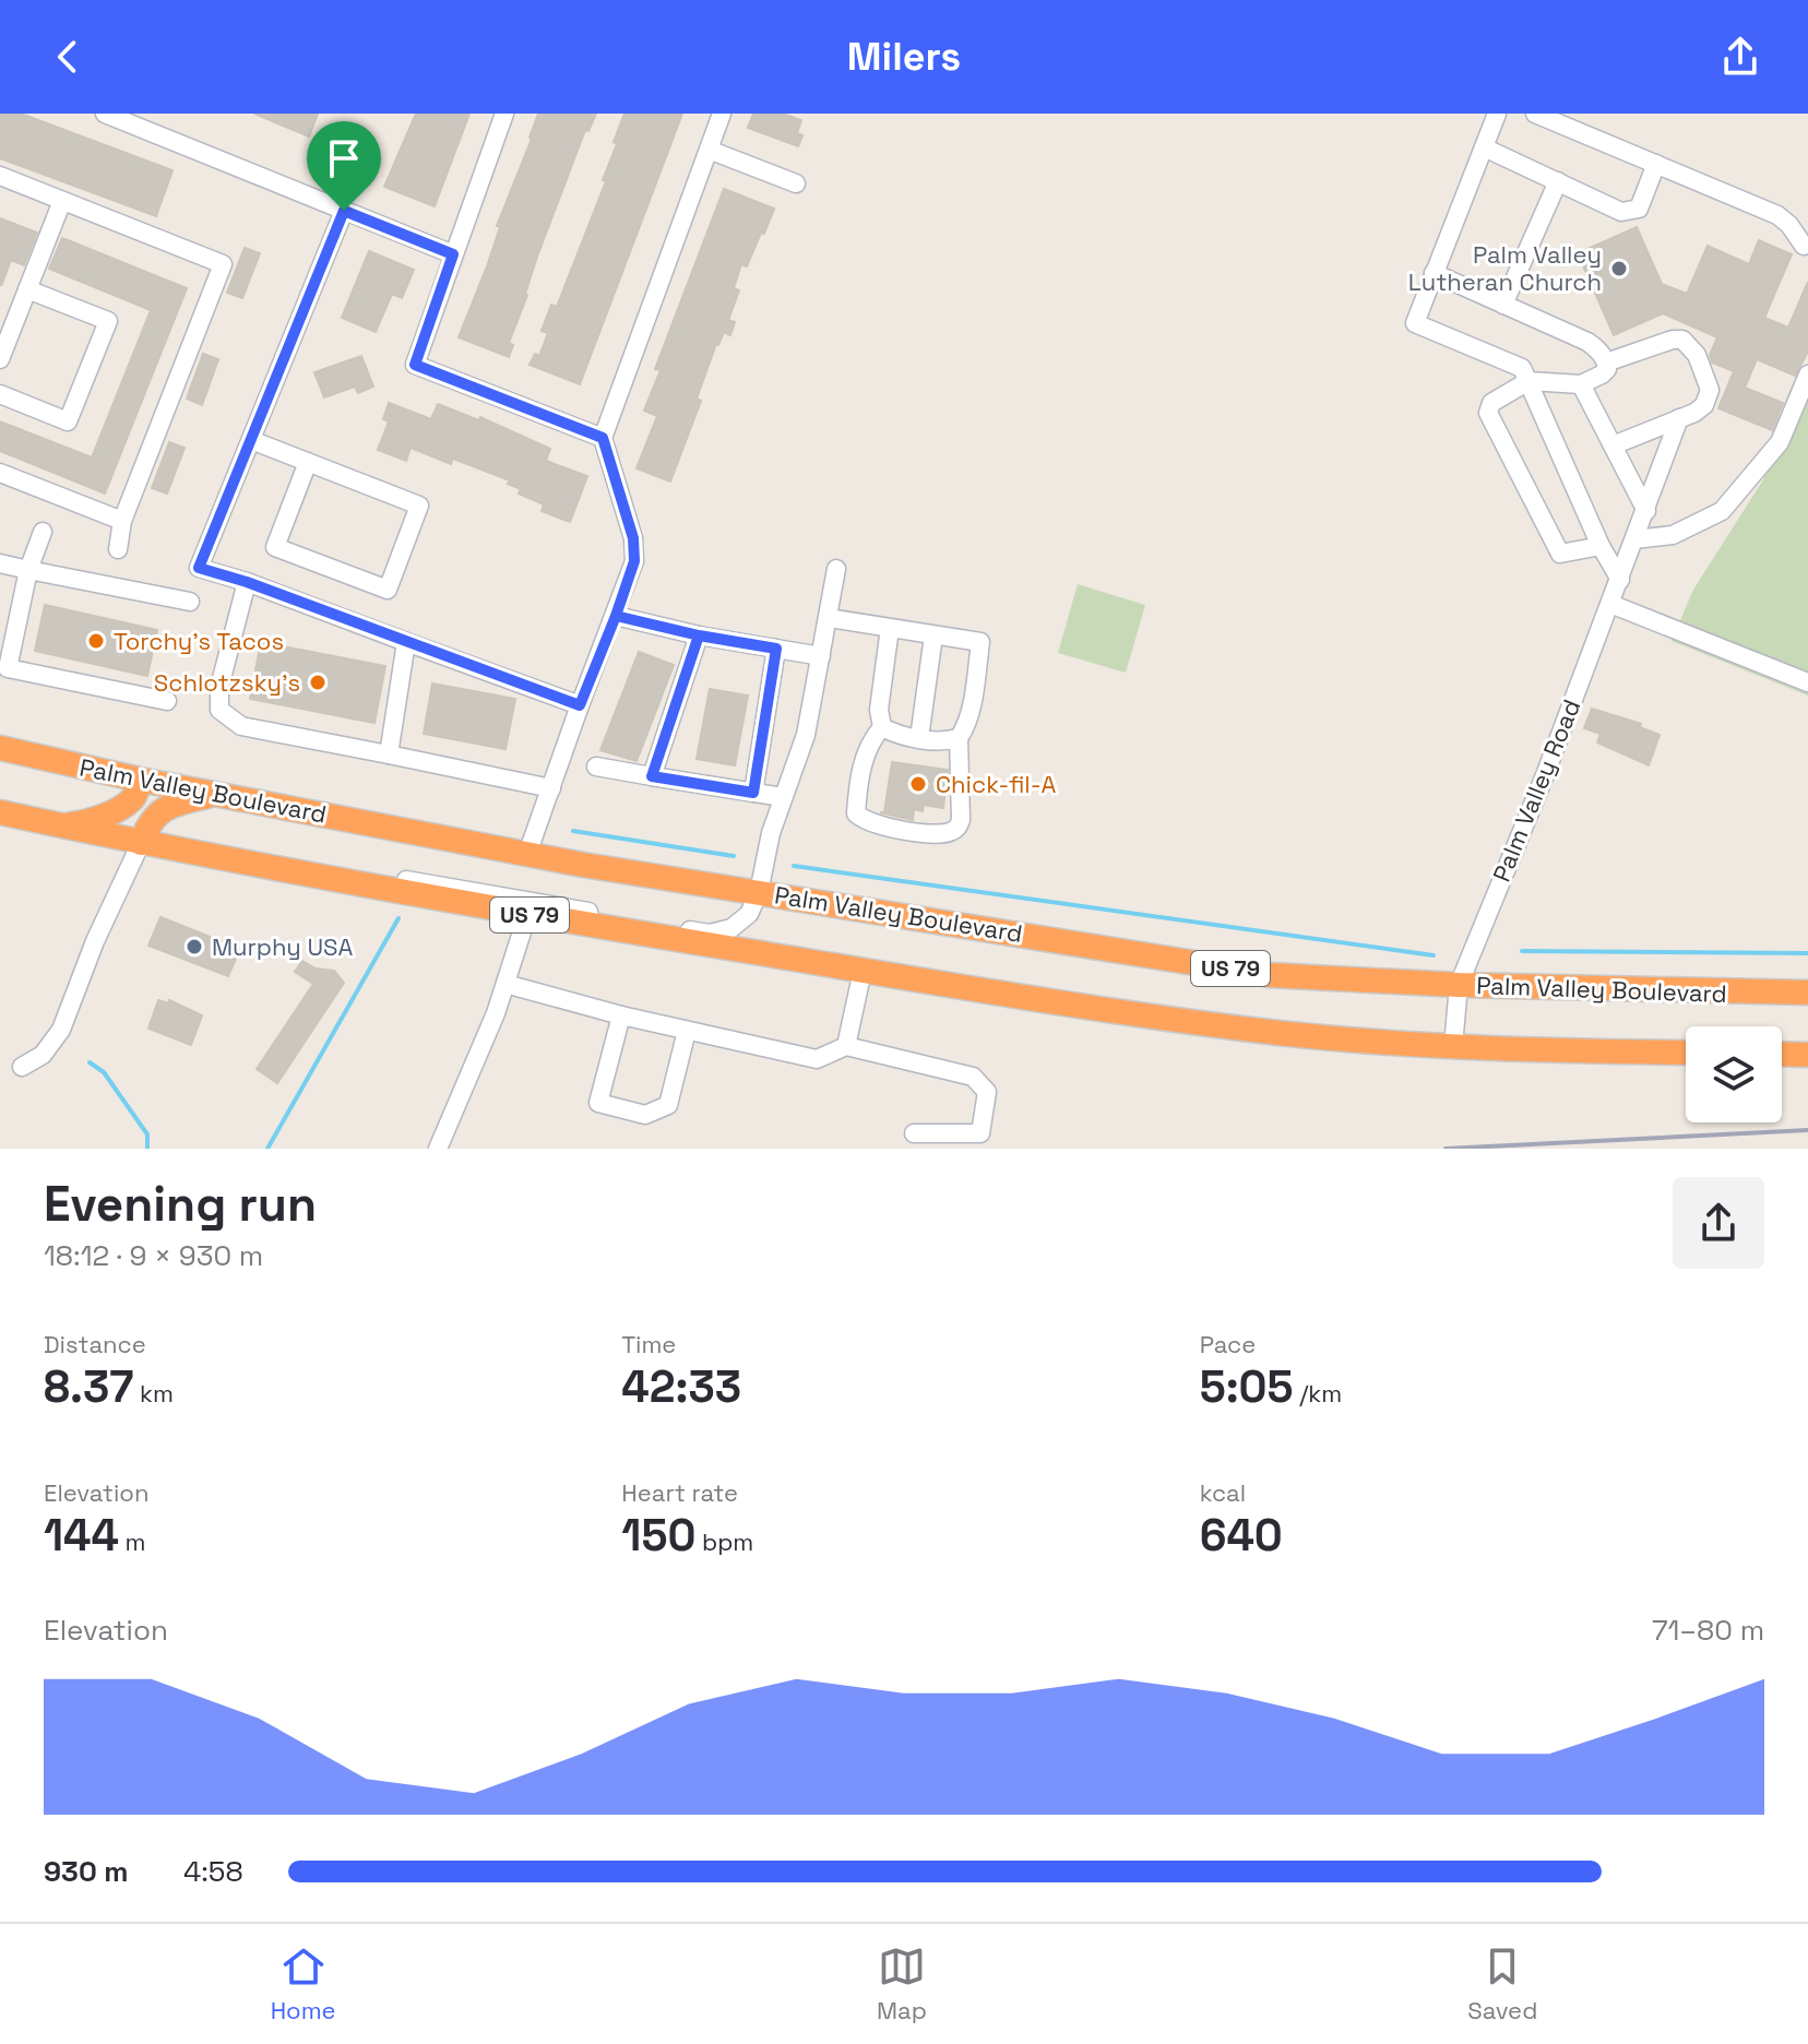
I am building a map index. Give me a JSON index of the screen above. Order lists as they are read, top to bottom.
{
  "streets": {
    "highway": ["Palm Valley Boulevard", "US 79"],
    "street": ["Palm Valley Road"]
  },
  "crossings": [
    ["Palm Valley Boulevard", "Palm Valley Road"],
    ["Palm Valley Road", "US 79"]
  ],
  "places": [
    "Palm Valley Lutheran Church",
    "Torchy's Tacos",
    "Schlotzsky's",
    "Chick-fil-A",
    "Murphy USA"
  ],
  "page": {
    "header": "Milers",
    "heading": ["Evening run", "18:12 · 9 × 930 m"],
    "stats": [
      ["Distance", "8.37 km"],
      ["Time", "42:33"],
      ["Pace", "5:05 /km"],
      ["Elevation", "144 m"],
      ["Heart rate", "150 bpm"],
      ["kcal", "640"]
    ],
    "chart": ["Elevation", "71–80 m"],
    "list": [
      {
        "name": "930 m",
        "note": "4:58"
      }
    ],
    "tabs": ["Home", "Map", "Saved"]
  }
}
